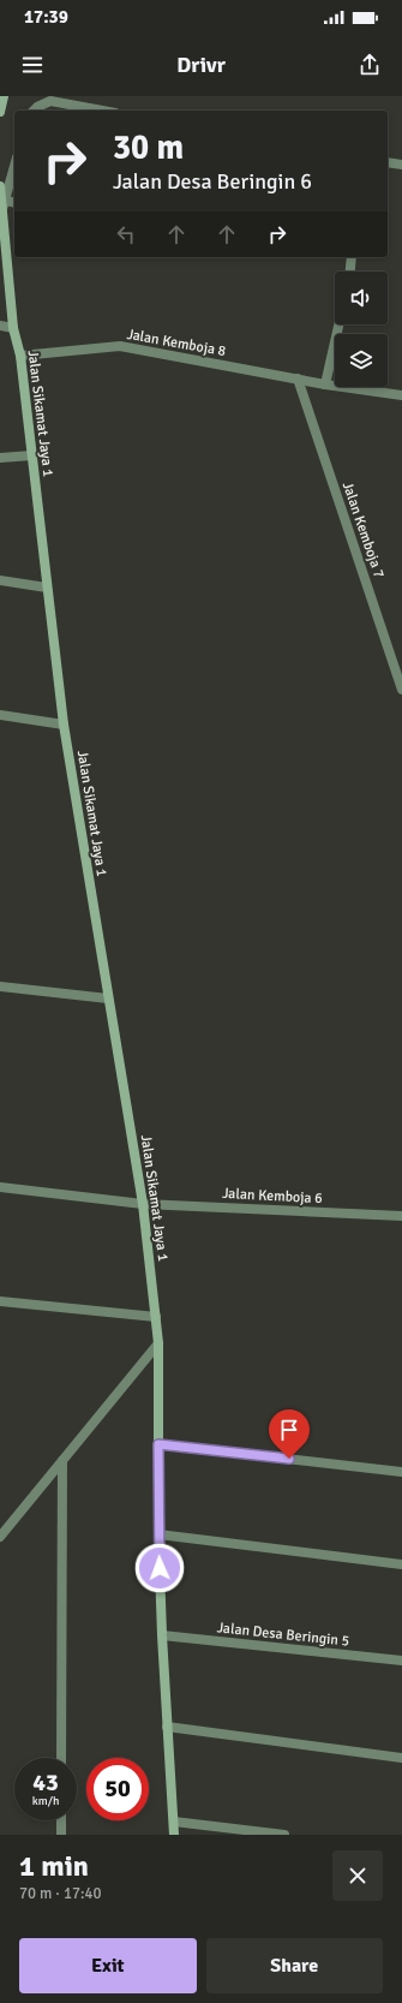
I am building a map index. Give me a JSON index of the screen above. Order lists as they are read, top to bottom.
{
  "streets": {
    "main road": ["Jalan Sikamat Jaya 1"],
    "street": [
      "Jalan Kemboja 8",
      "Jalan Kemboja 7",
      "Jalan Kemboja 6",
      "Jalan Desa Beringin 5"
    ]
  },
  "crossings": [
    ["Jalan Kemboja 8", "Jalan Sikamat Jaya 1"],
    ["Jalan Kemboja 8", "Jalan Kemboja 7"],
    ["Jalan Sikamat Jaya 1", "Jalan Kemboja 6"],
    ["Jalan Sikamat Jaya 1", "Jalan Desa Beringin 5"]
  ],
  "page": {
    "status": "17:39",
    "header": "Drivr",
    "turn": ["30 m", "Jalan Desa Beringin 6"],
    "speed": "43 km/h",
    "limit": "50",
    "heading": ["1 min", "70 m · 17:40"],
    "buttons": ["Exit", "Share"]
  }
}
